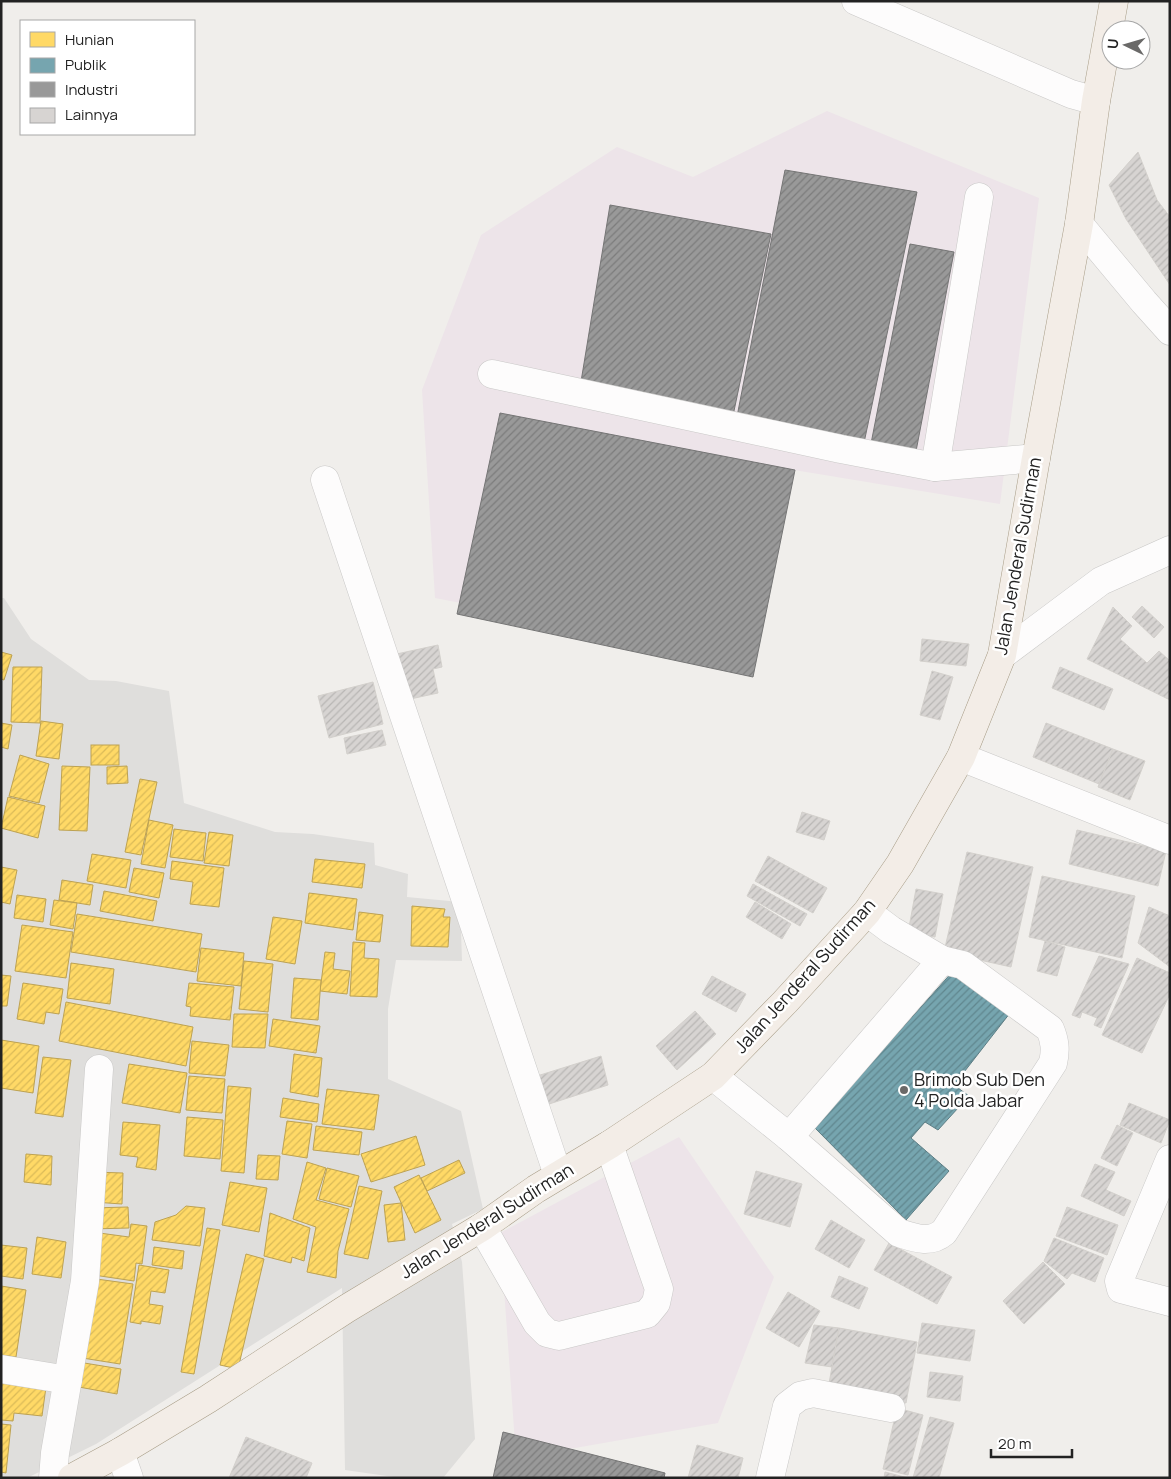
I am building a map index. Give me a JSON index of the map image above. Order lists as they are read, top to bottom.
{
  "streets": {
    "main road": ["Jalan Jenderal Sudirman"]
  },
  "places": ["Brimob Sub Den 4 Polda Jabar"],
  "legend": [
    "Hunian",
    "Publik",
    "Industri",
    "Lainnya"
  ],
  "scale_bar": "20 m",
  "north": "left"
}
